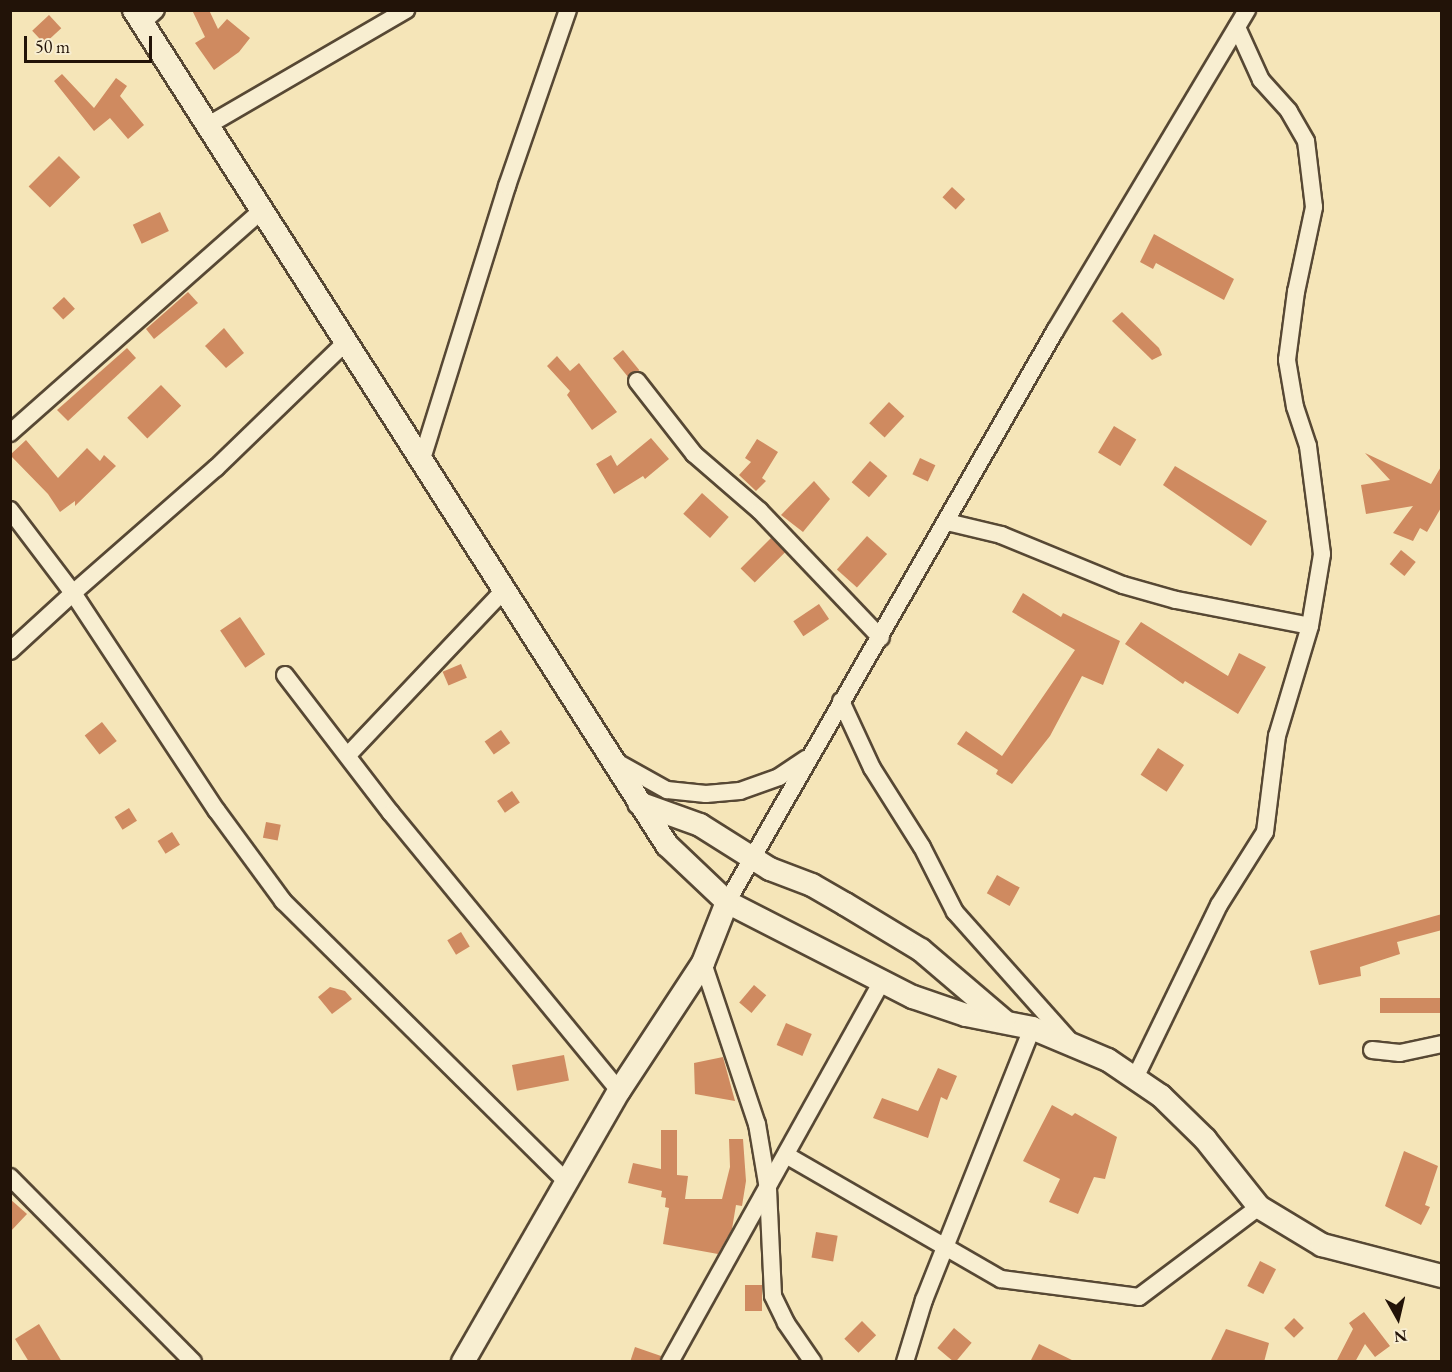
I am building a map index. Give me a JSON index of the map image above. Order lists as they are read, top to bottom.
{
  "scale_bar": "50 m",
  "north": "bottom"
}
